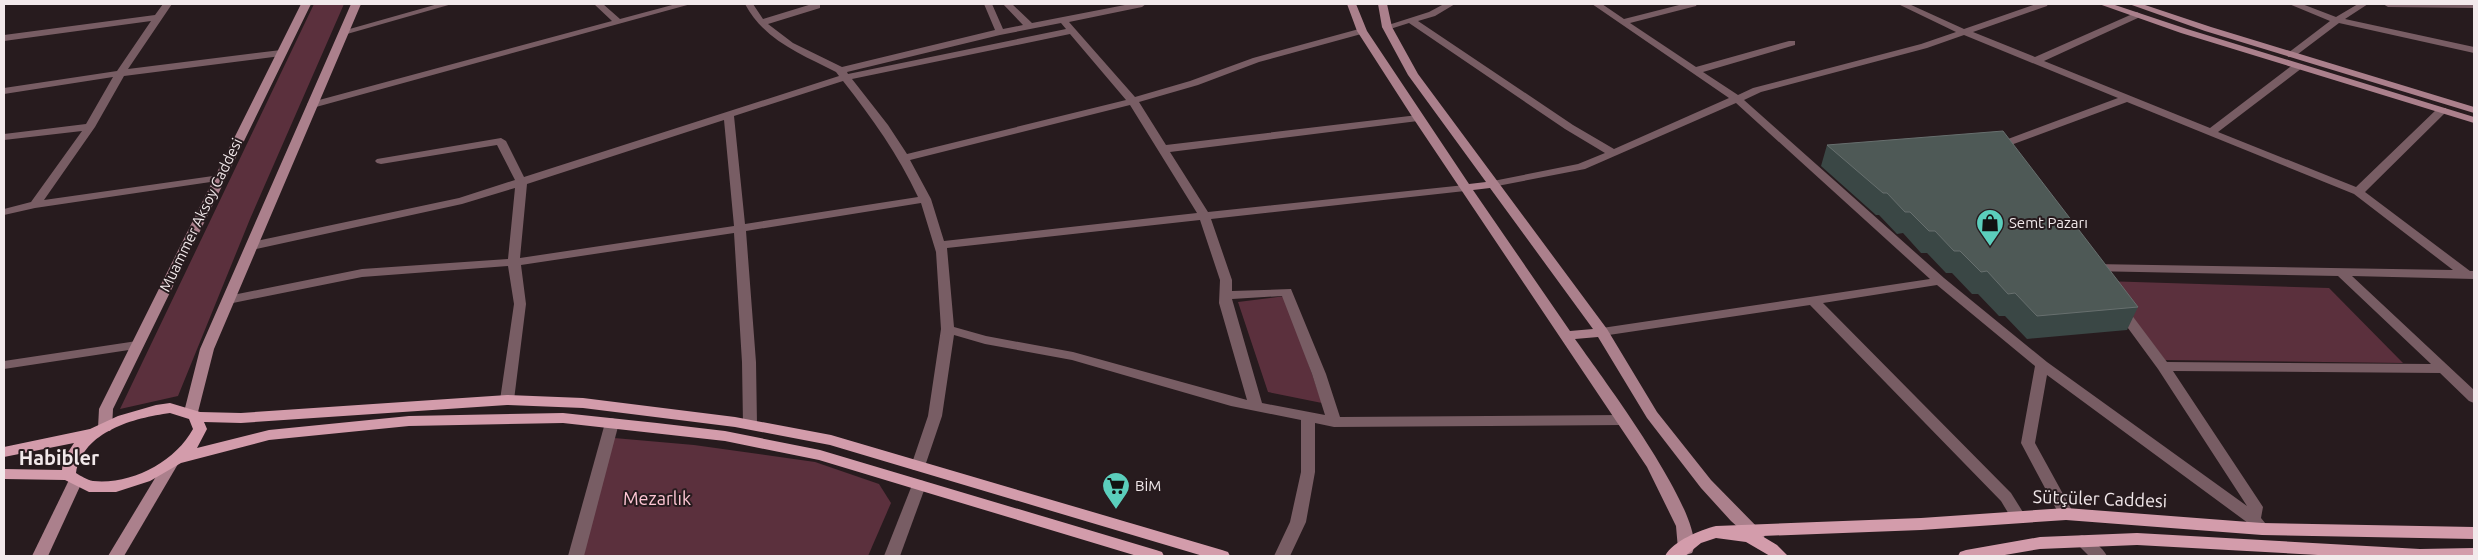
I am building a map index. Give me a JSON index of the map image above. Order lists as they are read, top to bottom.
{
  "streets": {
    "main road": ["Muammer Aksoy Caddesi", "Sütçüler Caddesi"]
  },
  "districts": ["Habibler"],
  "parks": ["Mezarlık"],
  "places": {
    "shop": ["Semt Pazarı"],
    "supermarket": ["BİM"]
  }
}
